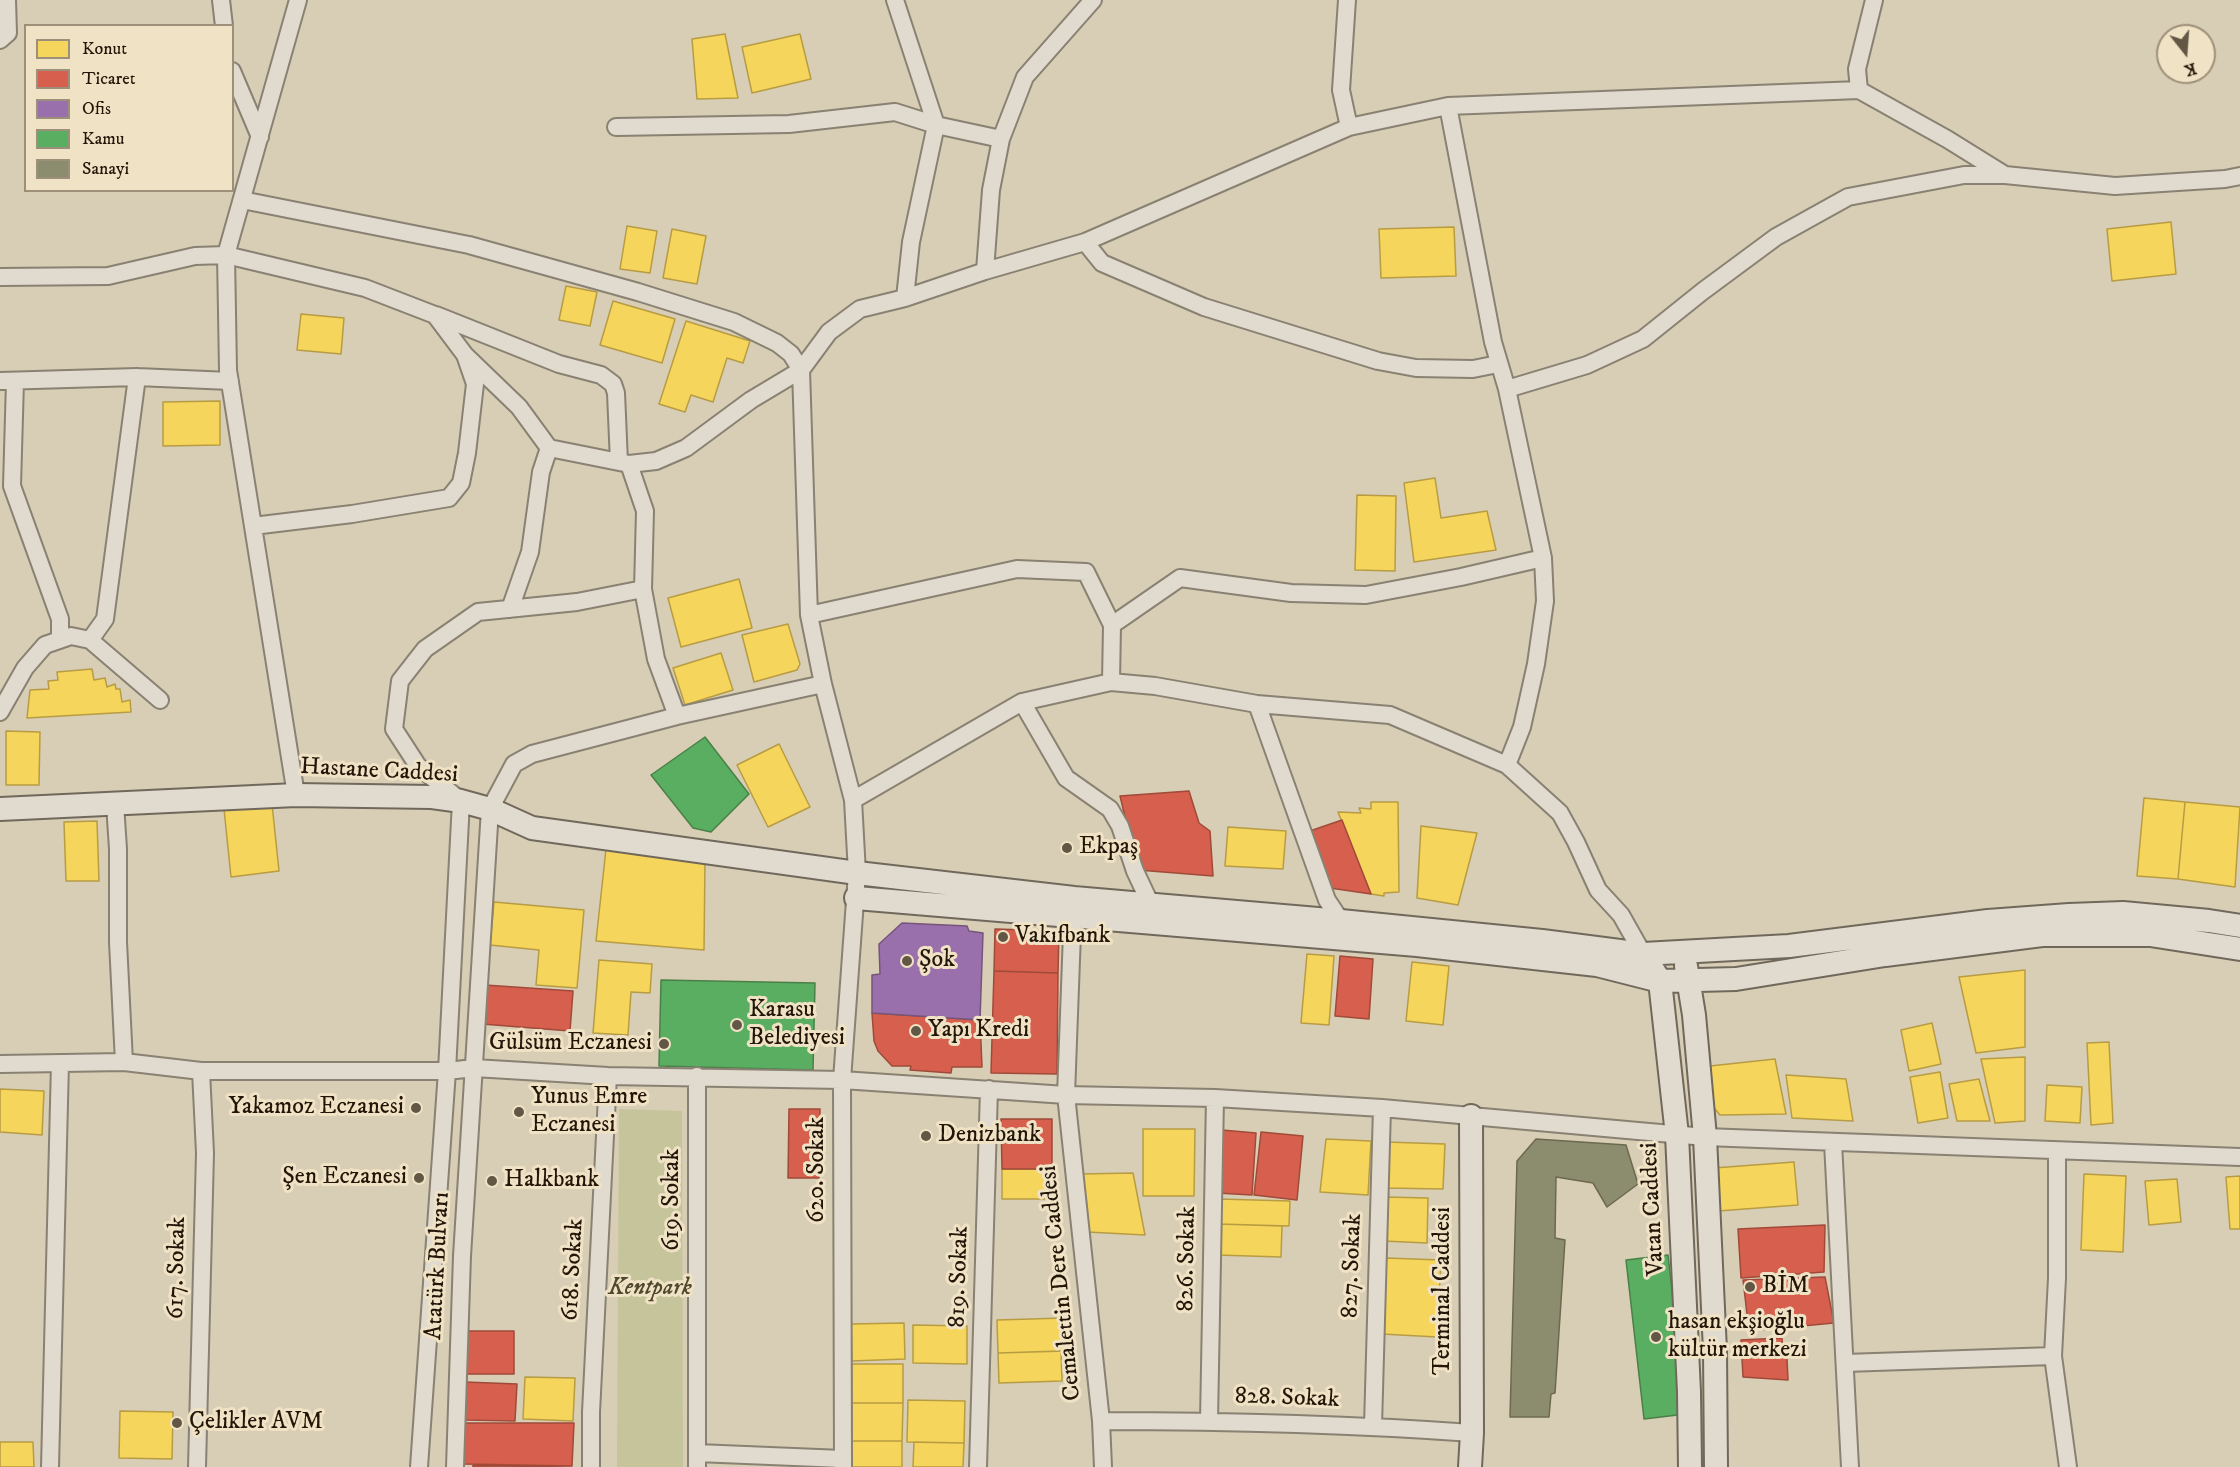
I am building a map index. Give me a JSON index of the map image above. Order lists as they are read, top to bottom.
{
  "streets": {
    "main road": ["Hastane Caddesi", "Vatan Caddesi", "Terminal Caddesi"],
    "street": [
      "620. Sokak",
      "619. Sokak",
      "826. Sokak",
      "Atatürk Bulvarı",
      "827. Sokak",
      "617. Sokak",
      "618. Sokak",
      "819. Sokak",
      "Cemalettin Dere Caddesi",
      "828. Sokak"
    ]
  },
  "crossings": [
    ["Hastane Caddesi", "620. Sokak"],
    ["Hastane Caddesi", "Atatürk Bulvarı"],
    ["Hastane Caddesi", "Cemalettin Dere Caddesi"],
    ["826. Sokak", "828. Sokak"],
    ["827. Sokak", "828. Sokak"],
    ["Cemalettin Dere Caddesi", "828. Sokak"],
    ["Terminal Caddesi", "828. Sokak"]
  ],
  "parks": ["Kentpark"],
  "places": [
    "Ekpaş",
    "Vakıfbank",
    "Şok",
    "Karasu Belediyesi",
    "Yapı Kredi",
    "Gülsüm Eczanesi",
    "Yakamoz Eczanesi",
    "Yunus Emre Eczanesi",
    "Denizbank",
    "Şen Eczanesi",
    "Halkbank",
    "BİM",
    "hasan ekşioğlu kültür merkezi",
    "Çelikler AVM"
  ],
  "legend": [
    "Konut",
    "Ticaret",
    "Ofis",
    "Kamu",
    "Sanayi"
  ],
  "north": "bottom"
}
